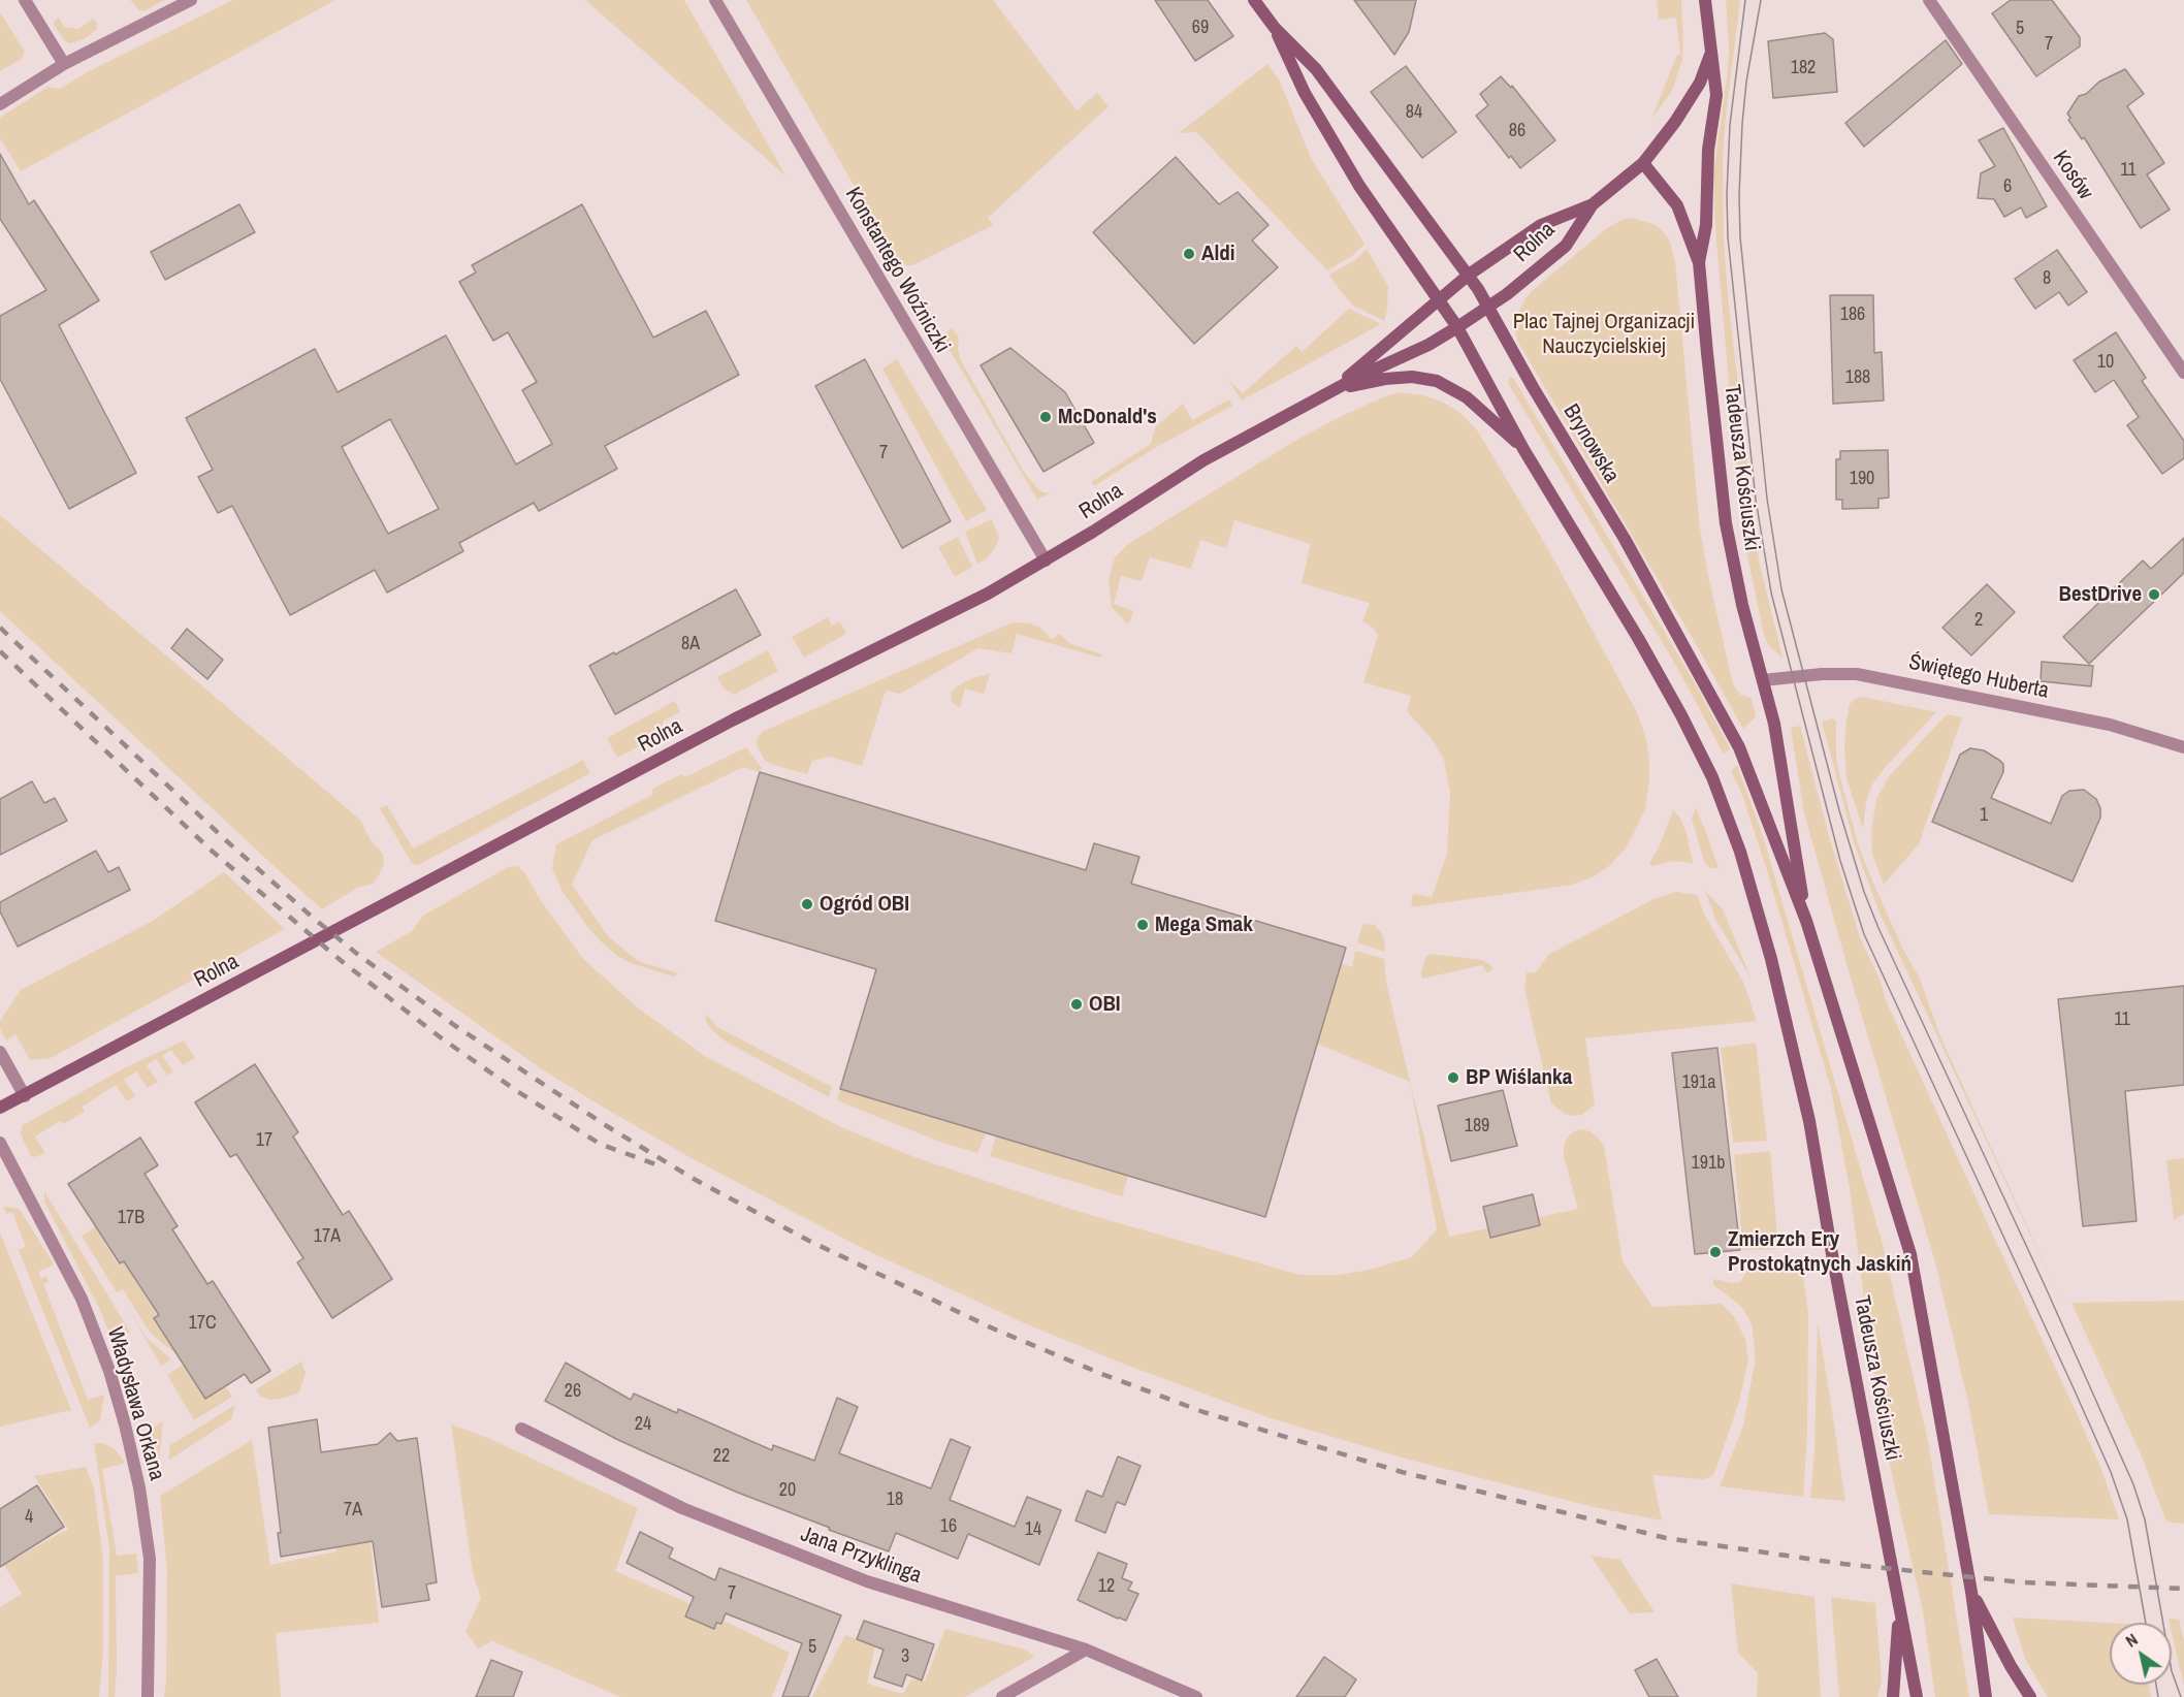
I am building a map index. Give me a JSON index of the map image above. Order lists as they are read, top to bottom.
{
  "streets": {
    "main road": ["Rolna", "Brynowska", "Tadeusza Kościuszki"],
    "street": [
      "Kosów",
      "Konstantego Woźniczki",
      "Świętego Huberta",
      "Władysława Orkana",
      "Jana Przyklinga"
    ]
  },
  "crossings": [
    ["Rolna", "Konstantego Woźniczki"],
    ["Rolna", "Brynowska"],
    ["Rolna", "Tadeusza Kościuszki"],
    ["Brynowska", "Tadeusza Kościuszki"],
    ["Tadeusza Kościuszki", "Świętego Huberta"]
  ],
  "parks": ["Plac Tajnej Organizacji Nauczycielskiej"],
  "places": [
    "Aldi",
    "McDonald's",
    "BestDrive",
    "Ogród OBI",
    "Mega Smak",
    "OBI",
    "BP Wiślanka",
    "Zmierzch Ery Prostokątnych Jaskiń"
  ],
  "house_numbers": [
    "69",
    "5",
    "7",
    "182",
    "84",
    "86",
    "11",
    "6",
    "8",
    "186",
    "10",
    "188",
    "7",
    "190",
    "2",
    "8A",
    "1",
    "11",
    "191a",
    "189",
    "17",
    "191b",
    "17B",
    "17A",
    "17C",
    "26",
    "24",
    "22",
    "20",
    "18",
    "7A",
    "4",
    "16",
    "14",
    "12",
    "7",
    "5",
    "3"
  ],
  "north": "top left"
}
